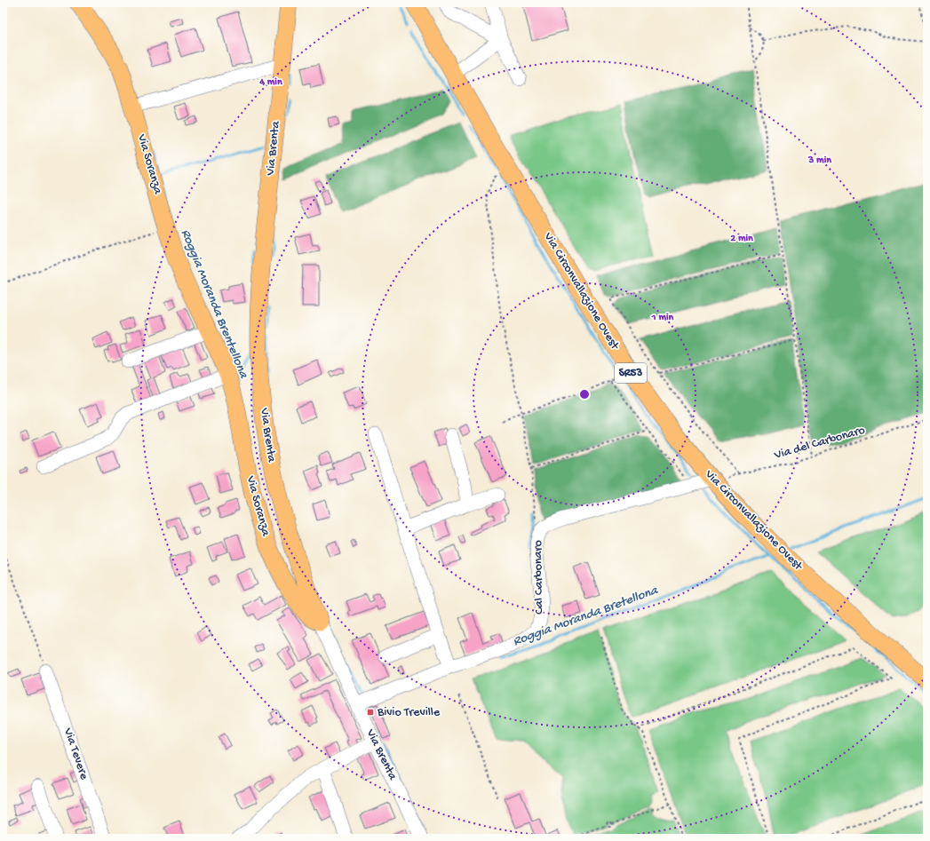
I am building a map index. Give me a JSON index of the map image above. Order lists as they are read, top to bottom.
{
  "streets": {
    "main road": [
      "Via Brenta",
      "Via Soranza",
      "Via Circonvallazione Ovest",
      "SR53"
    ],
    "street": ["Cal Carbonaro", "Via Tevere"],
    "path": ["Via del Carbonaro"]
  },
  "crossings": [
    ["Via Brenta", "Via Soranza"],
    ["Via Brenta", "Cal Carbonaro"],
    ["Via Circonvallazione Ovest", "Via del Carbonaro"],
    ["Via Circonvallazione Ovest", "Cal Carbonaro"],
    ["Via del Carbonaro", "Cal Carbonaro"]
  ],
  "water": ["Roggia Moranda Brentellona", "Roggia Moranda Bretellona"],
  "places": {
    "transit": ["Bivio Treville"]
  },
  "rings": [
    "4 min",
    "3 min",
    "2 min",
    "1 min"
  ]
}
